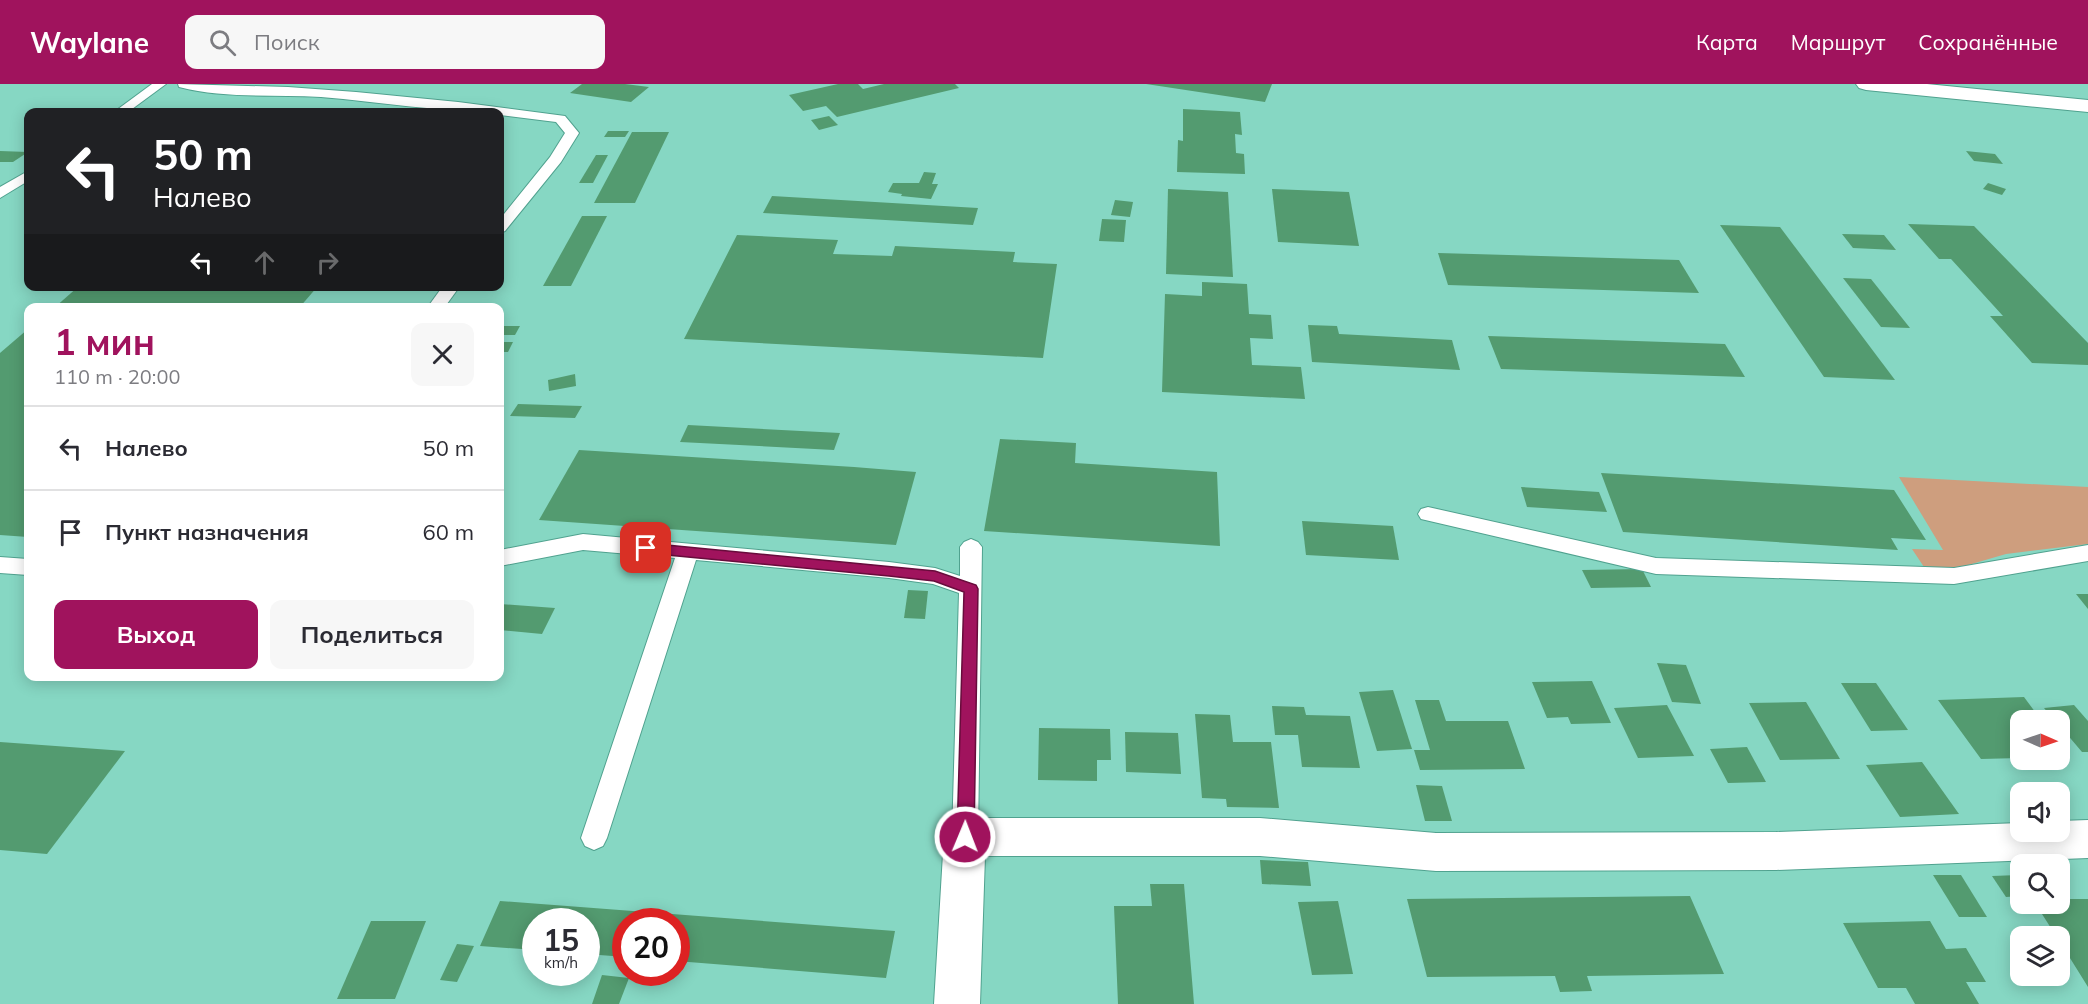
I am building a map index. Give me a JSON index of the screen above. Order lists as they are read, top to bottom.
{
  "north": "right",
  "page": {
    "header": "Waylane",
    "search": "Поиск",
    "nav": ["Карта", "Маршрут", "Сохранённые"],
    "turn": ["50 m", "Налево"],
    "heading": ["1 мин", "110 m · 20:00"],
    "list": [
      {
        "name": "Налево",
        "value": "50 m"
      },
      {
        "name": "Пункт назначения",
        "value": "60 m"
      }
    ],
    "buttons": ["Выход", "Поделиться"],
    "speed": "15 km/h",
    "limit": "20"
  }
}
